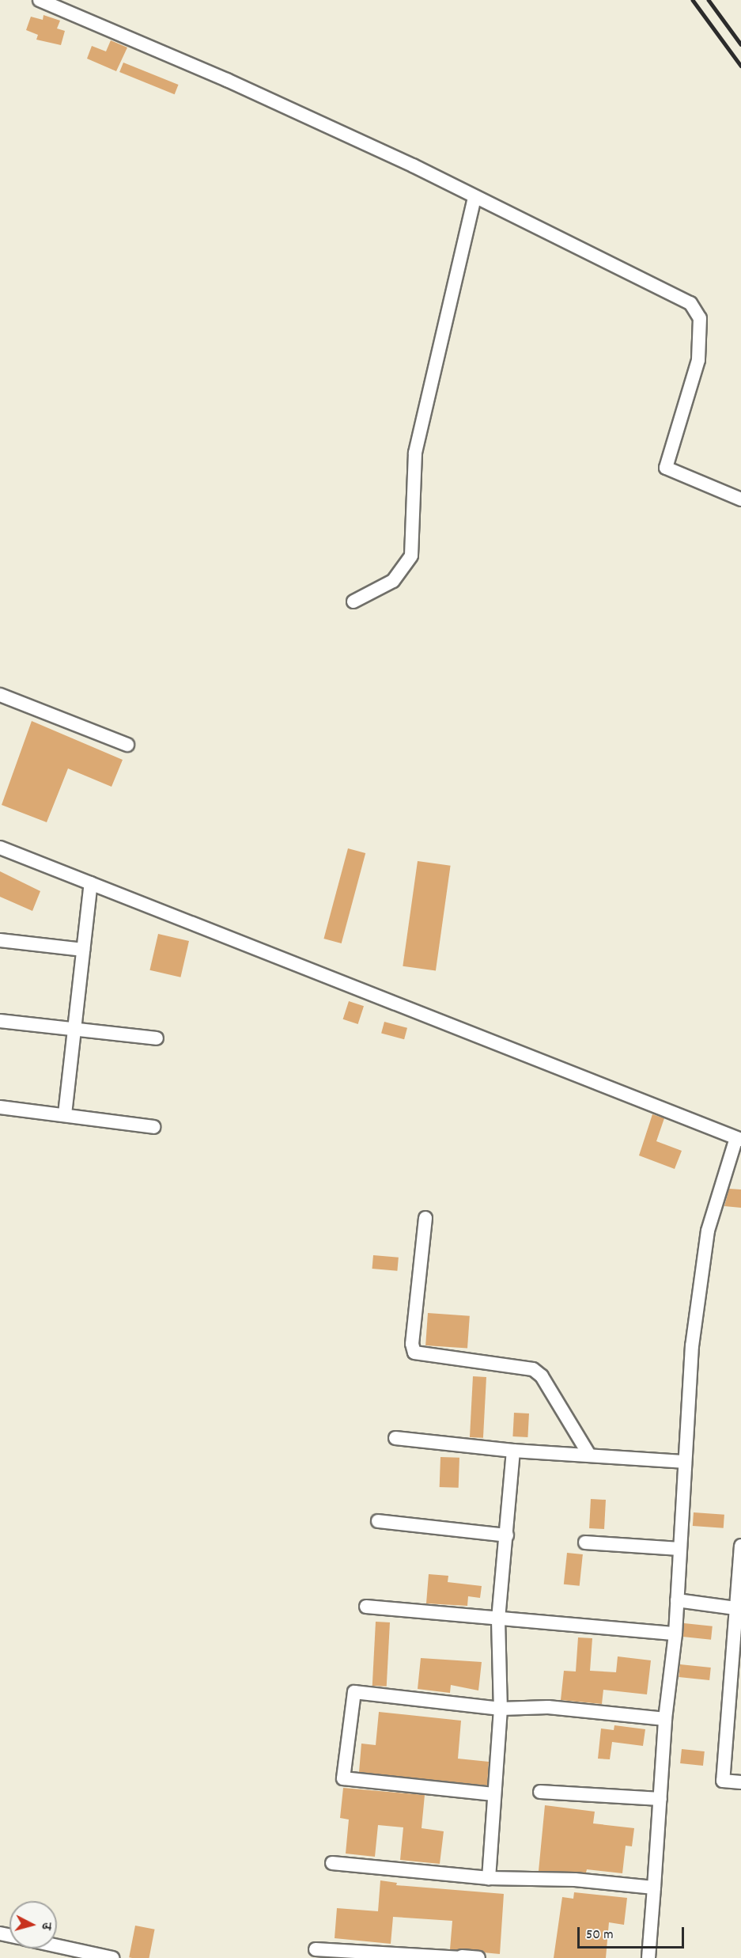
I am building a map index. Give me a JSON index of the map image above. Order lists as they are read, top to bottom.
{
  "scale_bar": "50 m",
  "north": "right"
}
